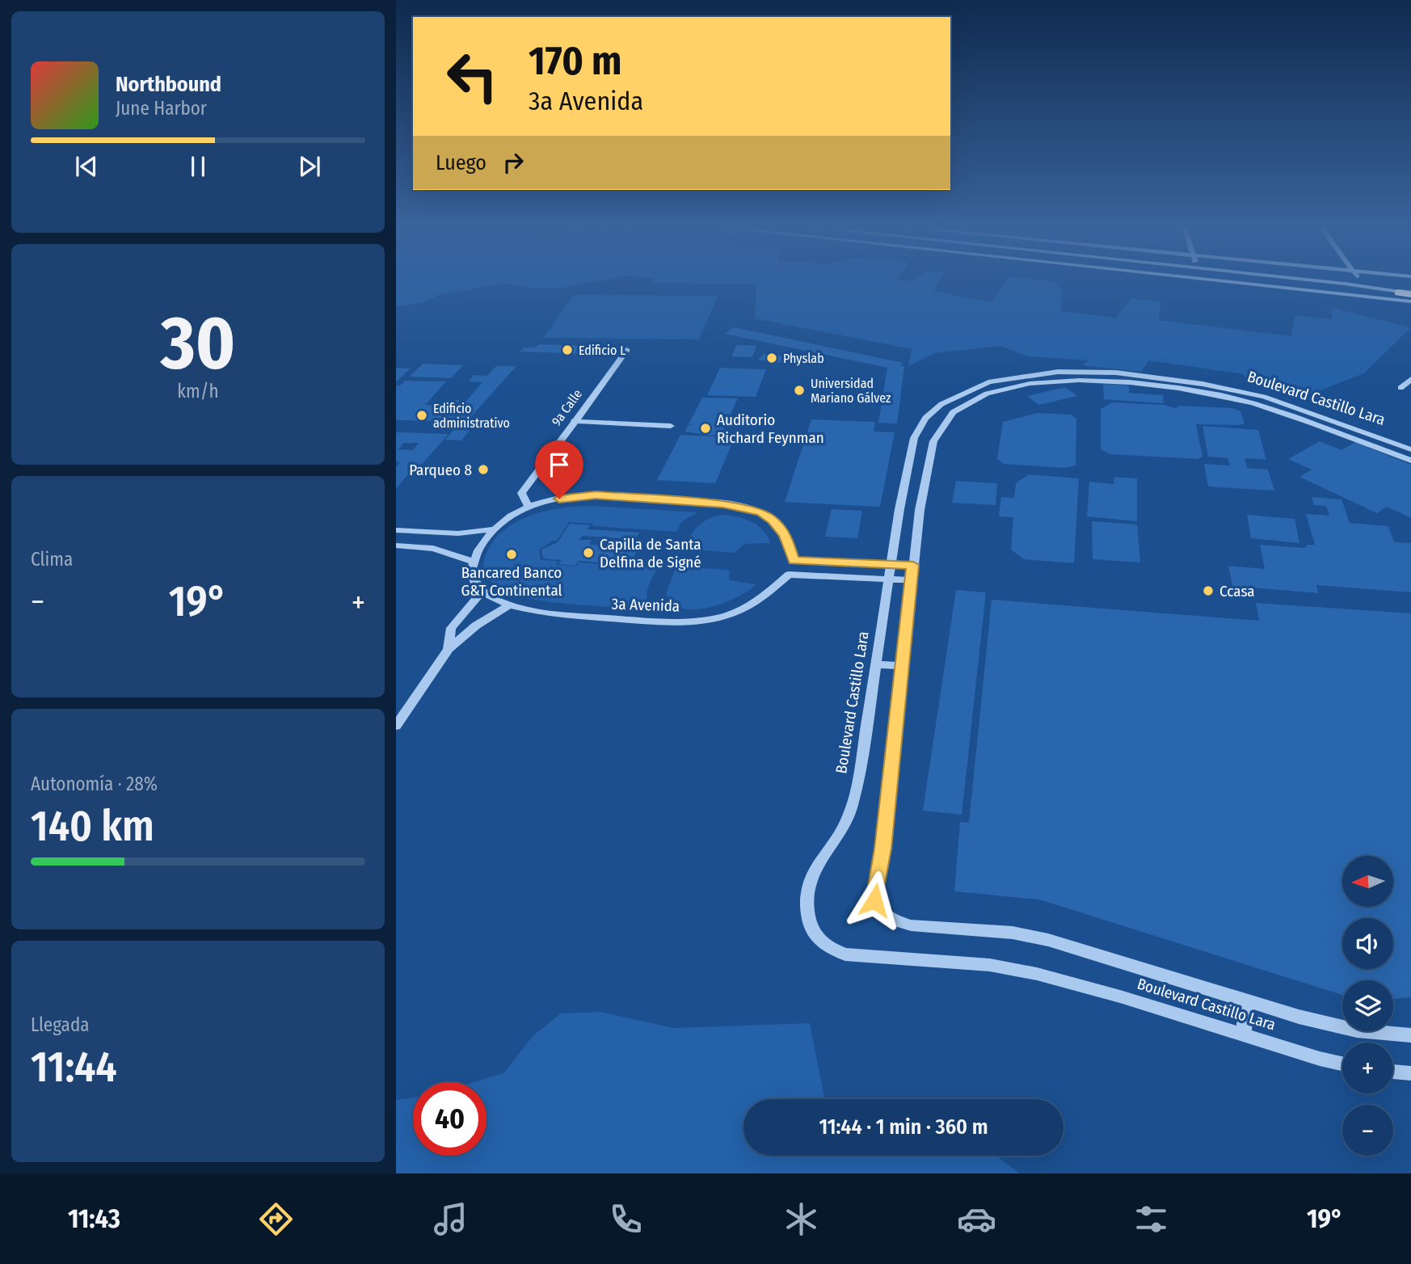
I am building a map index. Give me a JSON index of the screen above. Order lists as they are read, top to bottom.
{
  "streets": {
    "street": ["Boulevard Castillo Lara", "9a Calle", "3a Avenida"]
  },
  "places": [
    "Edificio L",
    "Physlab",
    "Universidad Mariano Gálvez",
    "Edificio administrativo",
    "Auditorio Richard Feynman",
    "Parqueo 8",
    "Capilla de Santa Delfina de Signé",
    "Bancared Banco G&T Continental",
    "Ccasa"
  ],
  "north": "left",
  "page": {
    "turn": ["170 m", "3a Avenida"],
    "song": ["Northbound", "June Harbor"],
    "then": "Luego",
    "tile": [
      ["30", "km/h"],
      "Clima",
      ["Autonomía · 28%", "140 km"],
      ["Llegada", "11:44"]
    ],
    "heat": ["−", "19°", "+"],
    "map_buttons": ["+", "−"],
    "limit": "40",
    "trip": "11:44 · 1 min · 360 m",
    "tabs": ["11:43", "19°"]
  }
}
